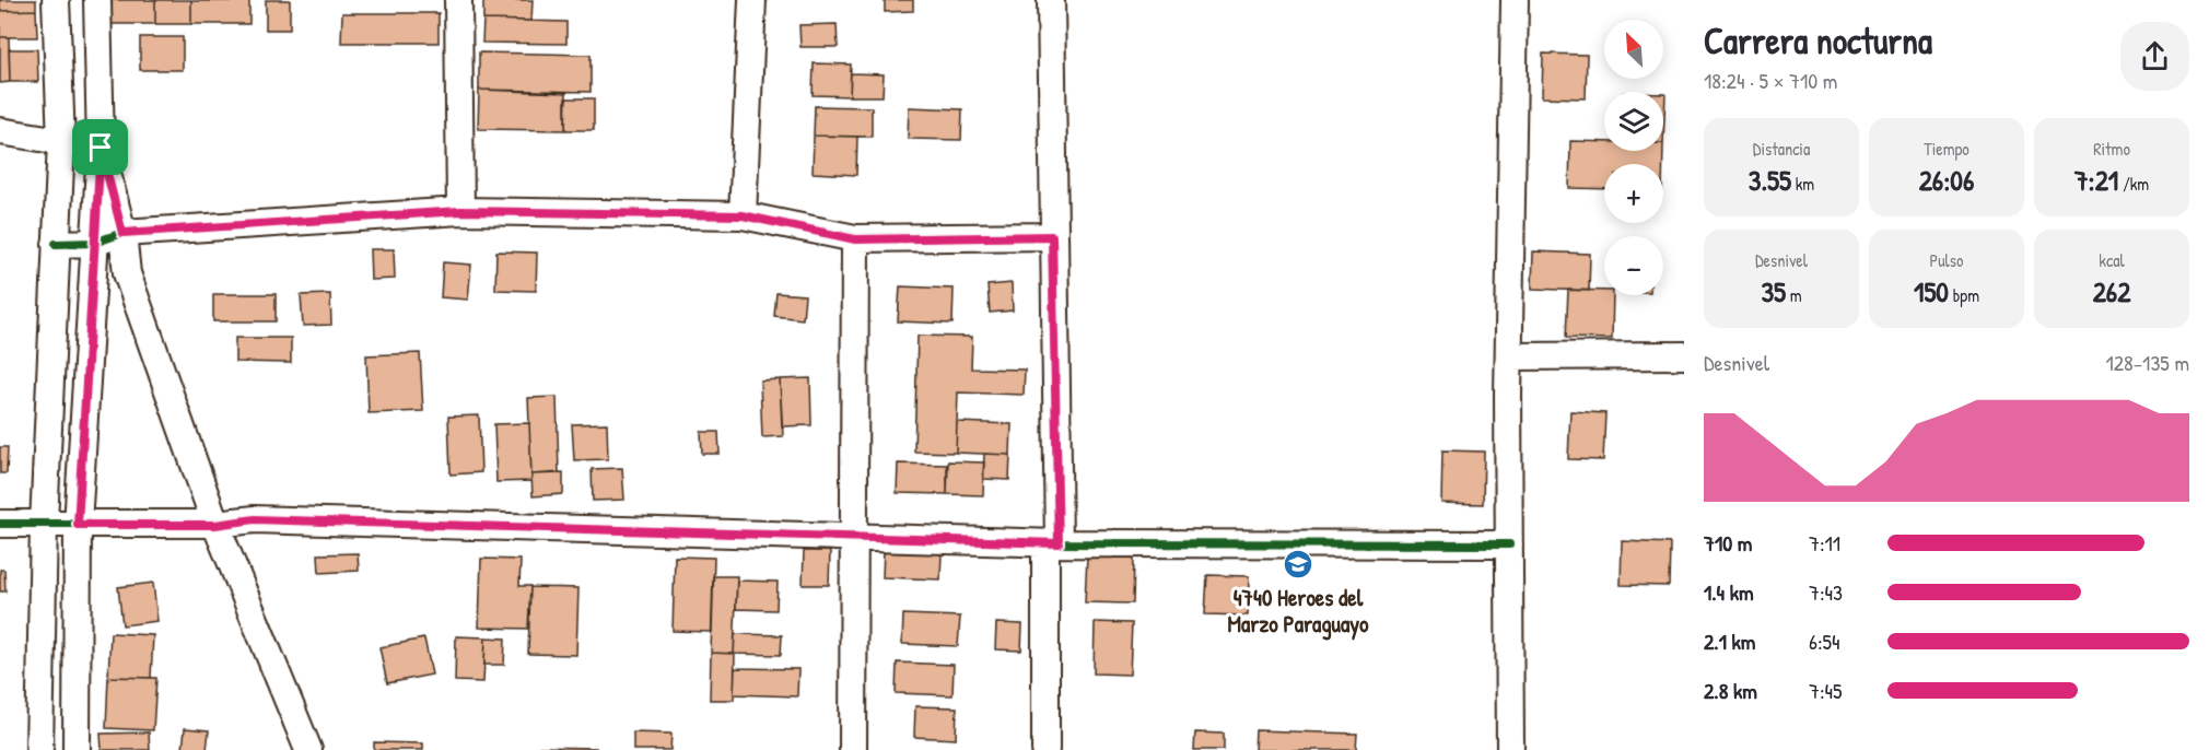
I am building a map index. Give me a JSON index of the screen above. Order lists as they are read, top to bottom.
{
  "places": {
    "school or university": ["4740 Heroes del Marzo Paraguayo"]
  },
  "north": "top left",
  "page": {
    "heading": ["Carrera nocturna", "18:24 · 5 × 710 m"],
    "map_buttons": ["+", "−"],
    "stats": [
      ["Distancia", "3.55 km"],
      ["Tiempo", "26:06"],
      ["Ritmo", "7:21 /km"],
      ["Desnivel", "35 m"],
      ["Pulso", "150 bpm"],
      ["kcal", "262"]
    ],
    "chart": ["Desnivel", "128–135 m"],
    "list": [
      {
        "name": "710 m",
        "note": "7:11"
      },
      {
        "name": "1.4 km",
        "note": "7:43"
      },
      {
        "name": "2.1 km",
        "note": "6:54"
      },
      {
        "name": "2.8 km",
        "note": "7:45"
      }
    ]
  }
}
